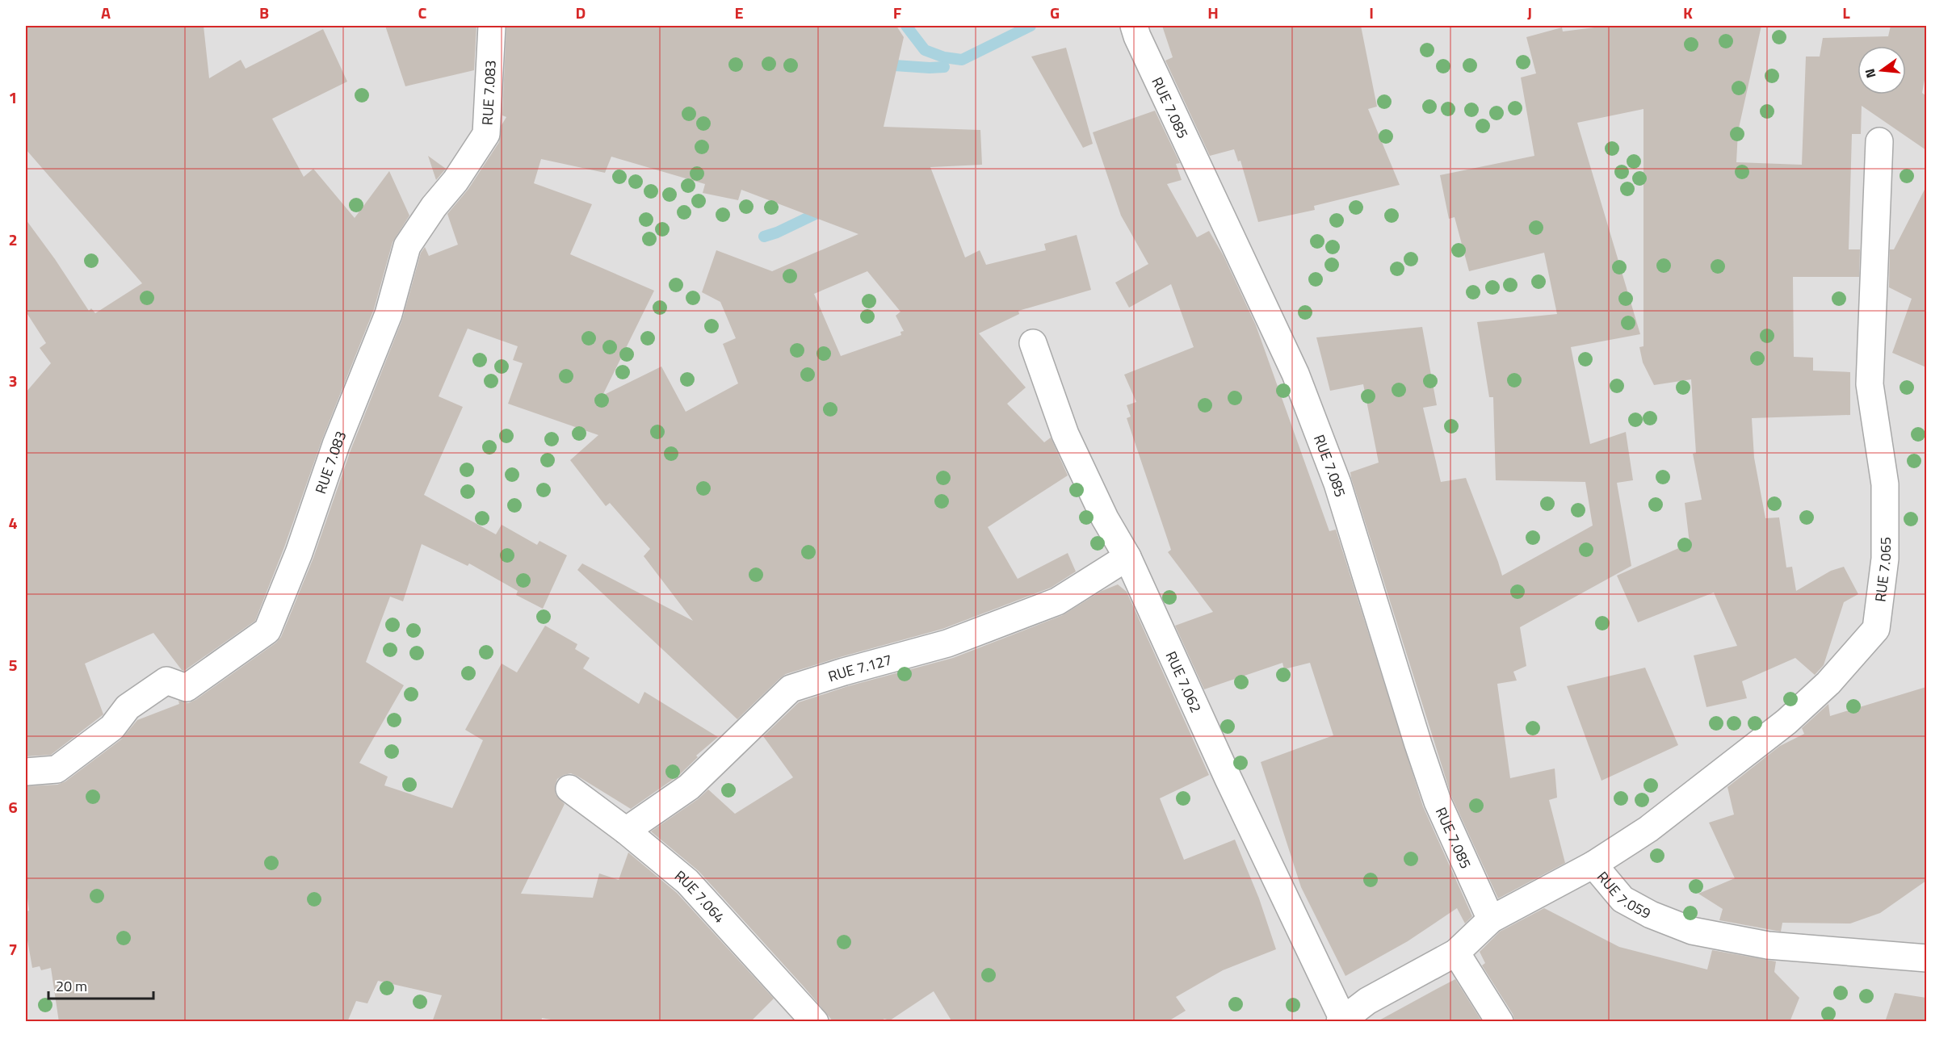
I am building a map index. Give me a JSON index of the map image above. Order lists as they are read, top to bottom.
{
  "streets": {
    "street": [
      "RUE 7.083",
      "RUE 7.085",
      "RUE 7.065",
      "RUE 7.127",
      "RUE 7.062",
      "RUE 7.059",
      "RUE 7.064"
    ]
  },
  "crossings": [
    ["RUE 7.085", "RUE 7.059"],
    ["RUE 7.065", "RUE 7.059"],
    ["RUE 7.127", "RUE 7.062"],
    ["RUE 7.127", "RUE 7.064"],
    ["RUE 7.062", "RUE 7.059"]
  ],
  "scale_bar": "20 m",
  "north": "left",
  "grid": {
    "columns": [
      "A",
      "B",
      "C",
      "D",
      "E",
      "F",
      "G",
      "H",
      "I",
      "J",
      "K",
      "L"
    ],
    "rows": [
      "1",
      "2",
      "3",
      "4",
      "5",
      "6",
      "7"
    ]
  }
}
